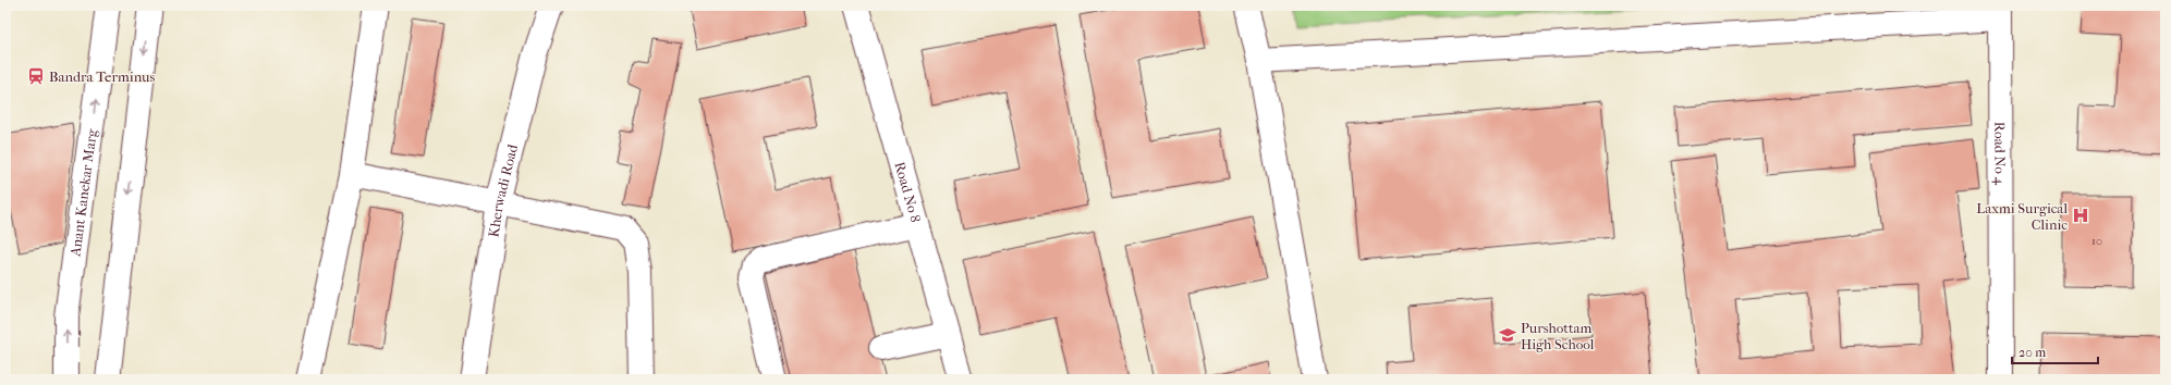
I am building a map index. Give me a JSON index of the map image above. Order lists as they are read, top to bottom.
{
  "streets": {
    "street": [
      "Road No 4",
      "Kherwadi Road",
      "Anant Kanekar Marg",
      "Road No 8"
    ]
  },
  "places": {
    "station": ["Bandra Terminus"],
    "hospital": ["Laxmi Surgical Clinic"],
    "school or university": ["Purshottam High School"]
  },
  "house_numbers": ["10"],
  "scale_bar": "20 m"
}
